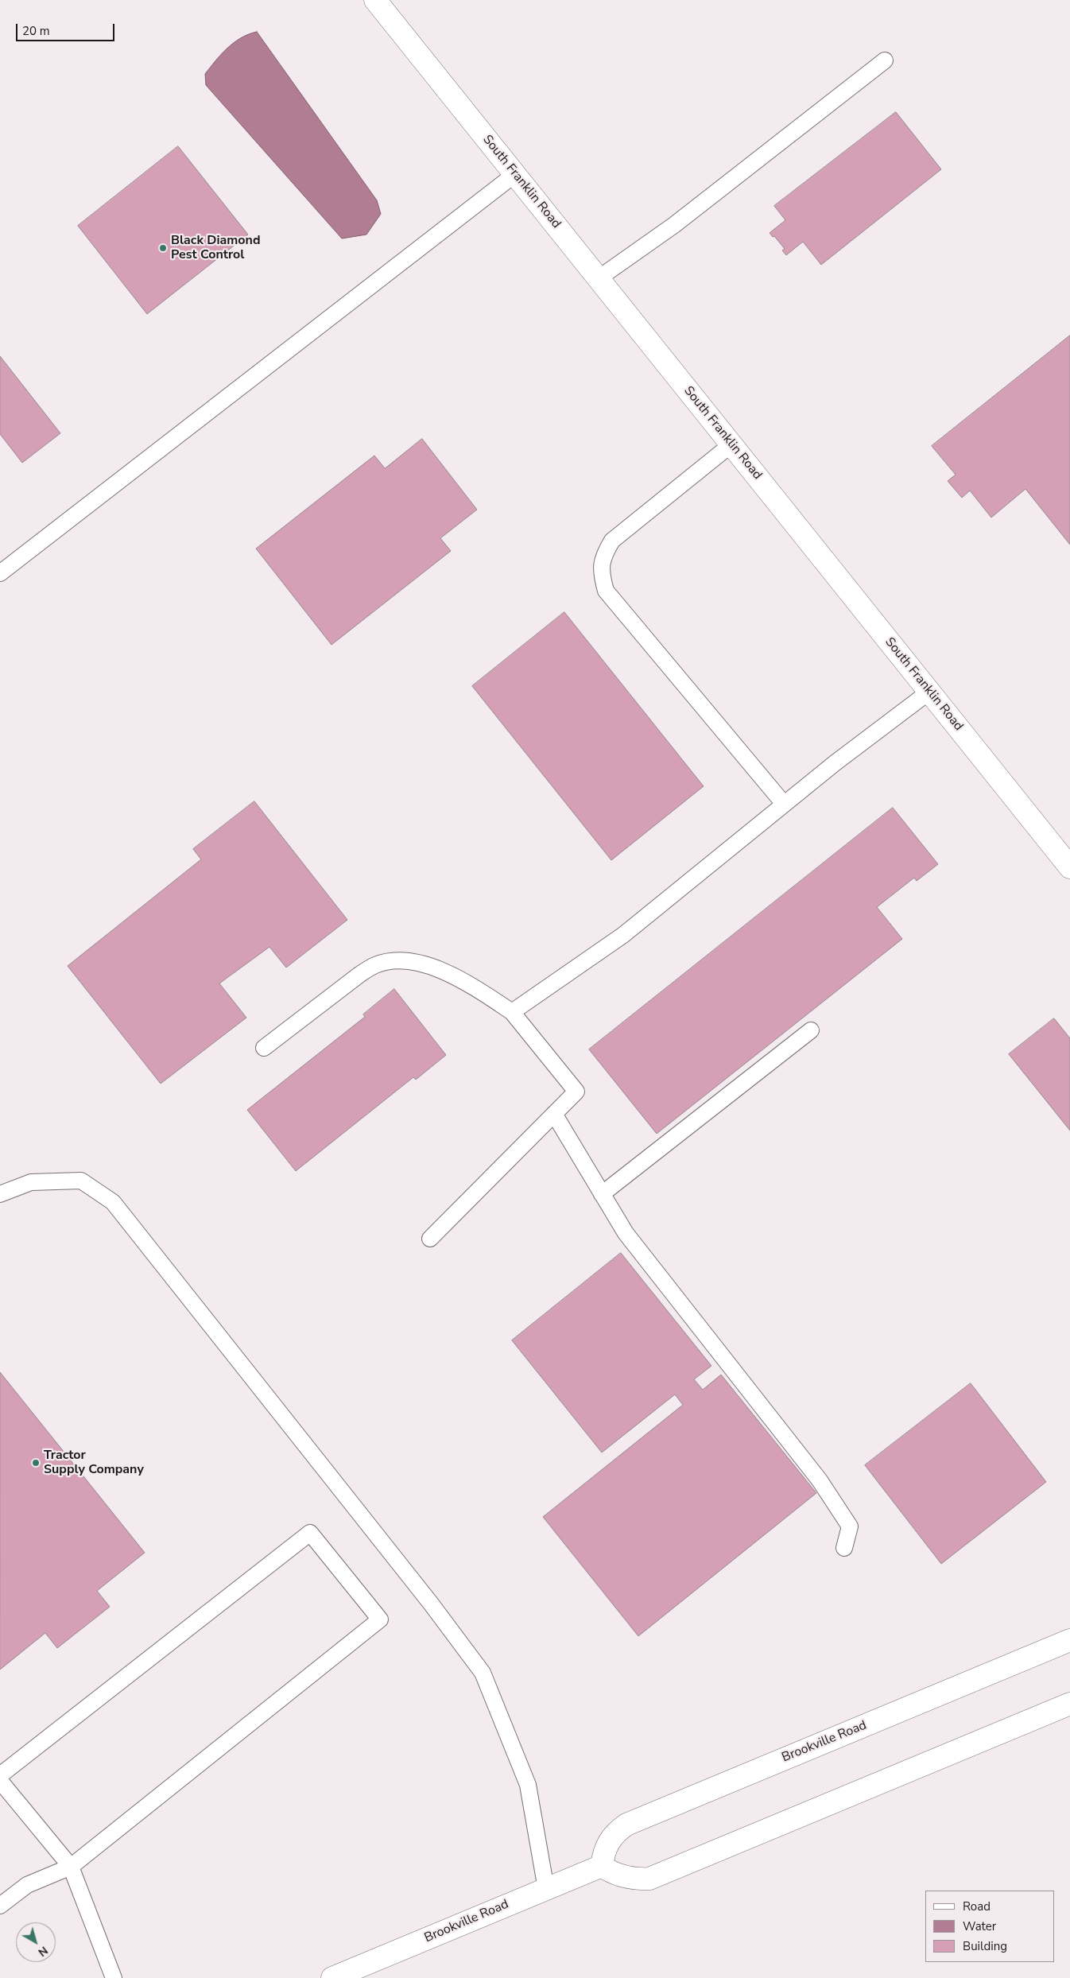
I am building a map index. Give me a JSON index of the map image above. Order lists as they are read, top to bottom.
{
  "streets": {
    "main road": ["South Franklin Road", "Brookville Road"]
  },
  "places": ["Black Diamond Pest Control", "Tractor Supply Company"],
  "legend": ["Road", "Water", "Building"],
  "scale_bar": "20 m",
  "north": "bottom right"
}
